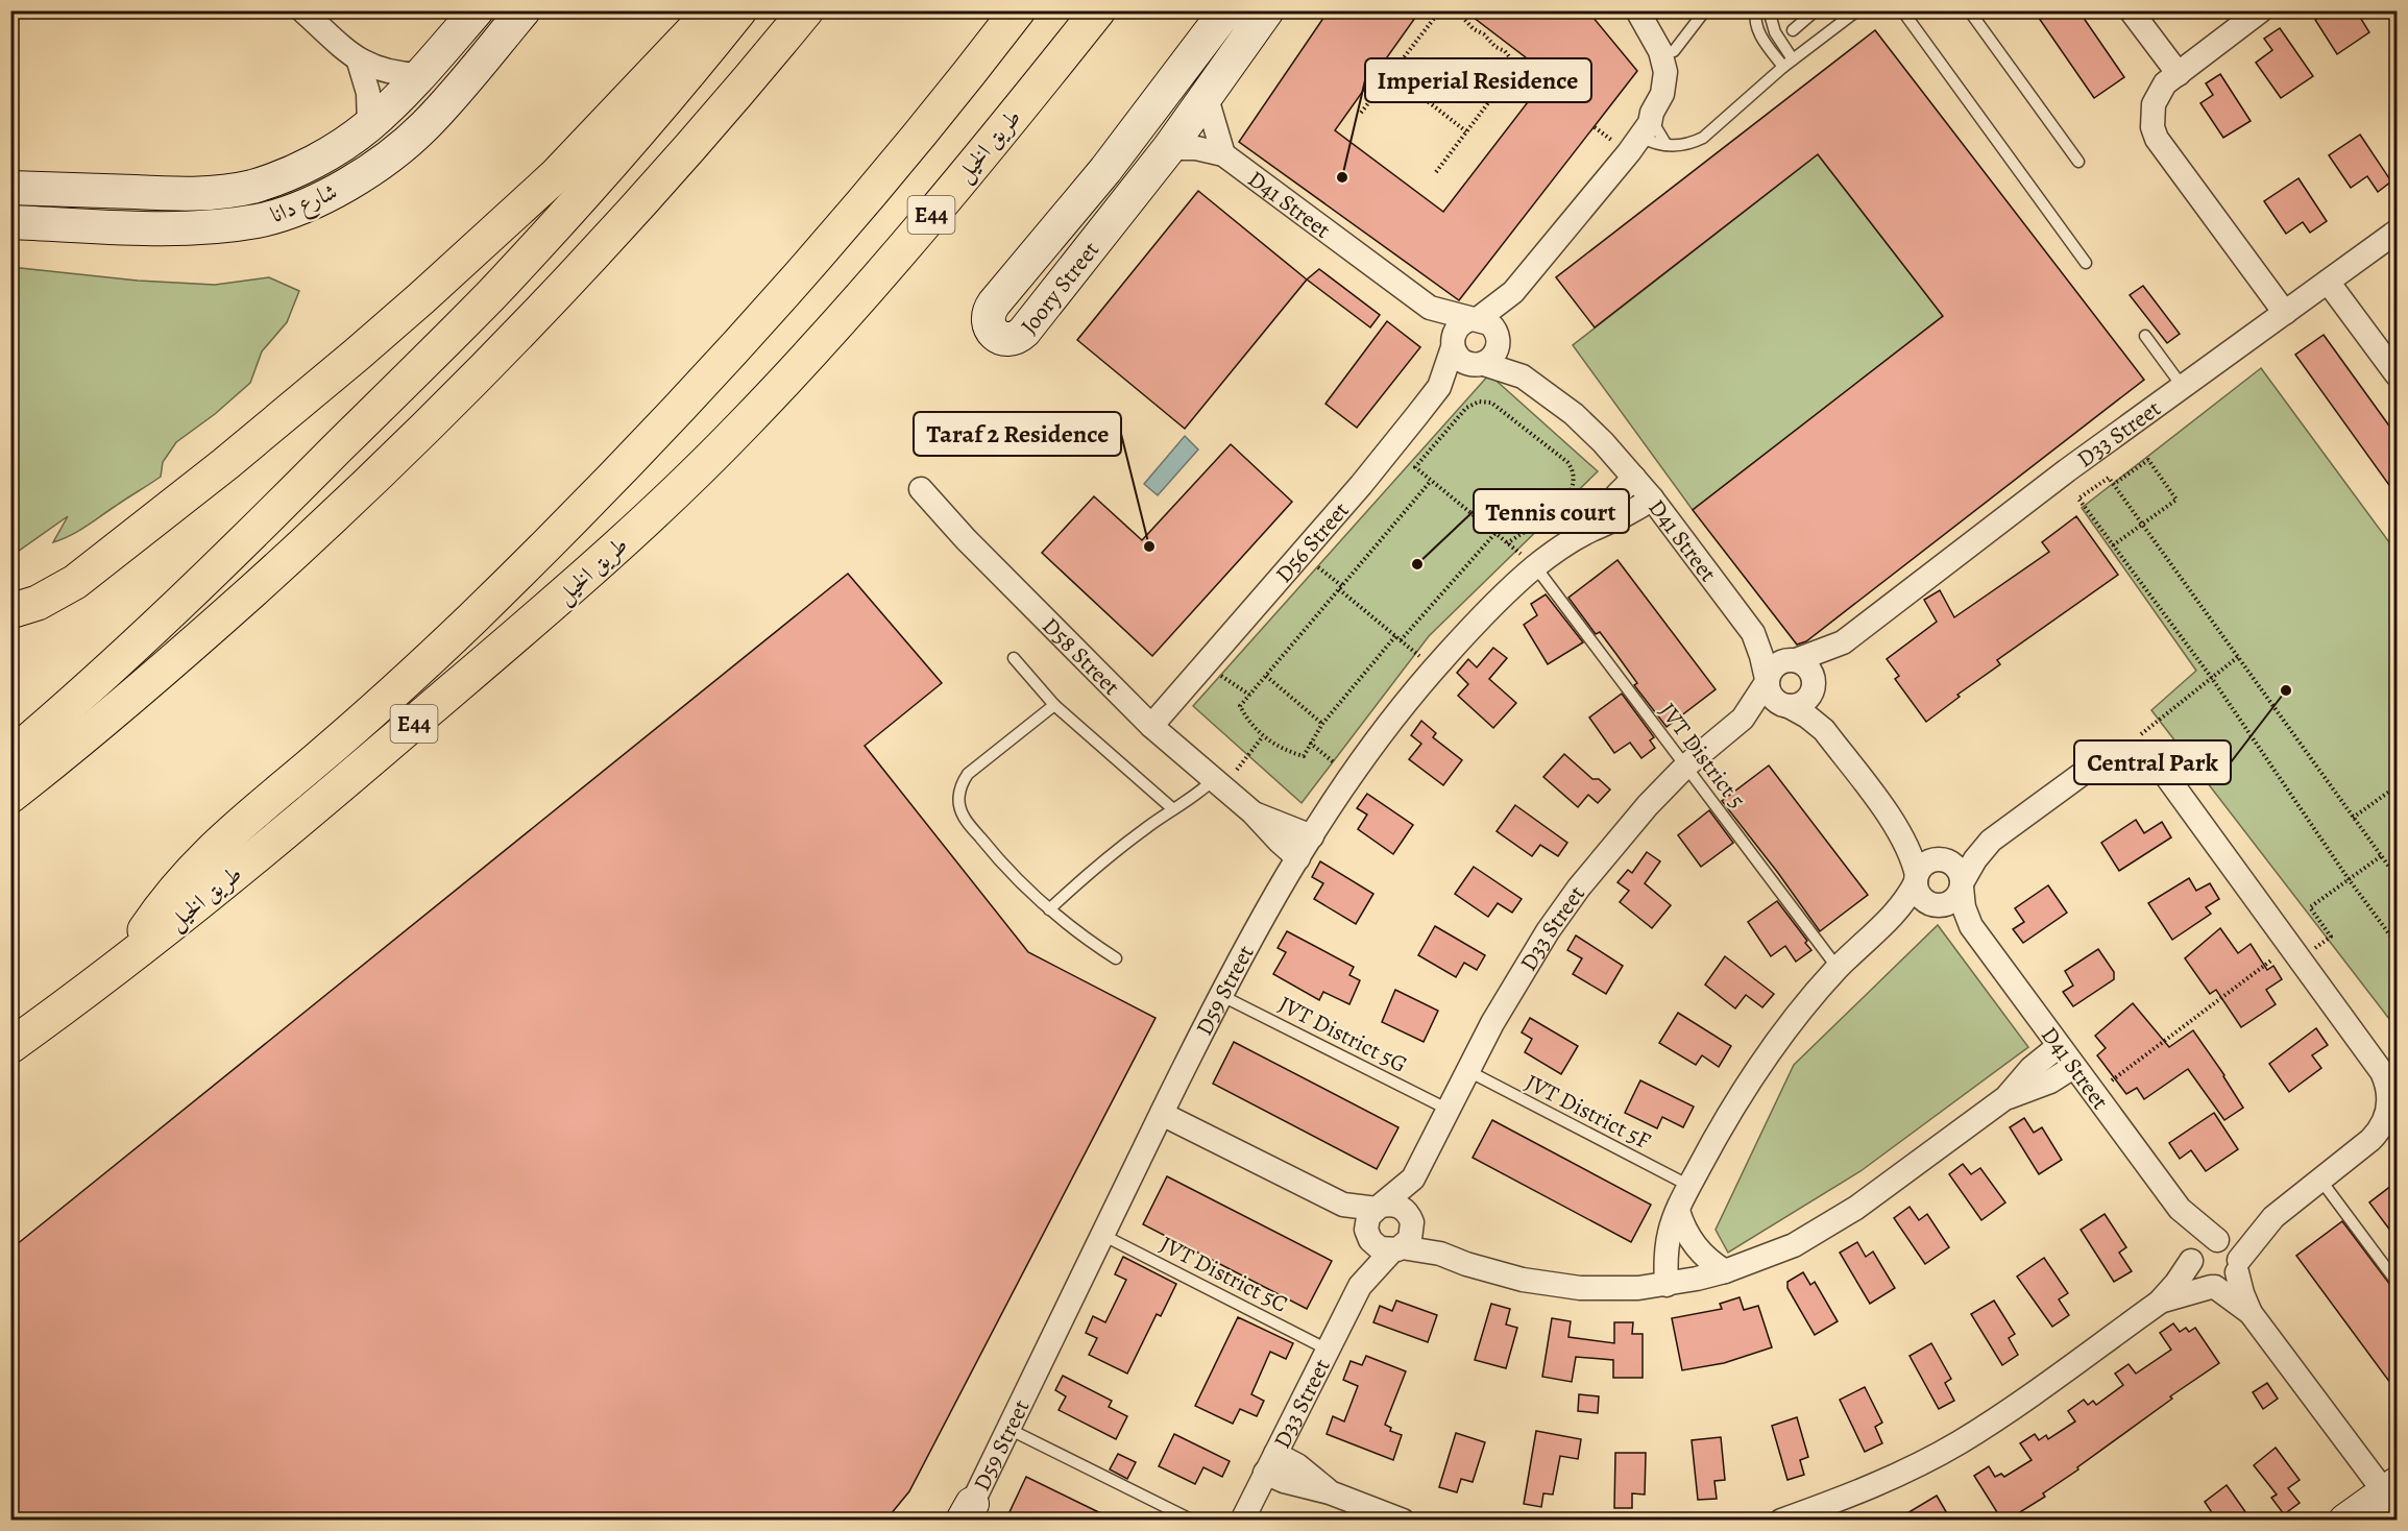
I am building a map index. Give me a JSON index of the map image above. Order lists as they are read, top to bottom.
{
  "streets": {
    "highway": ["طريق الخيل", "E44"],
    "street": [
      "شارع دانا",
      "D41 Street",
      "Joory Street",
      "D33 Street",
      "D56 Street",
      "D58 Street",
      "D59 Street"
    ],
    "lane": [
      "JVT District 5",
      "JVT District 5G",
      "JVT District 5F",
      "JVT District 5C"
    ]
  },
  "crossings": [
    ["D41 Street", "Joory Street"],
    ["D41 Street", "D33 Street"],
    ["D41 Street", "D56 Street"],
    ["D41 Street", "D59 Street"],
    ["D33 Street", "JVT District 5"],
    ["D33 Street", "JVT District 5G"],
    ["D33 Street", "JVT District 5F"],
    ["D33 Street", "JVT District 5C"],
    ["D56 Street", "D58 Street"],
    ["D58 Street", "D59 Street"],
    ["JVT District 5", "D59 Street"],
    ["D59 Street", "JVT District 5G"],
    ["D59 Street", "JVT District 5C"]
  ],
  "places": [
    "Imperial Residence",
    "Taraf 2 Residence",
    "Tennis court",
    "Central Park"
  ]
}
